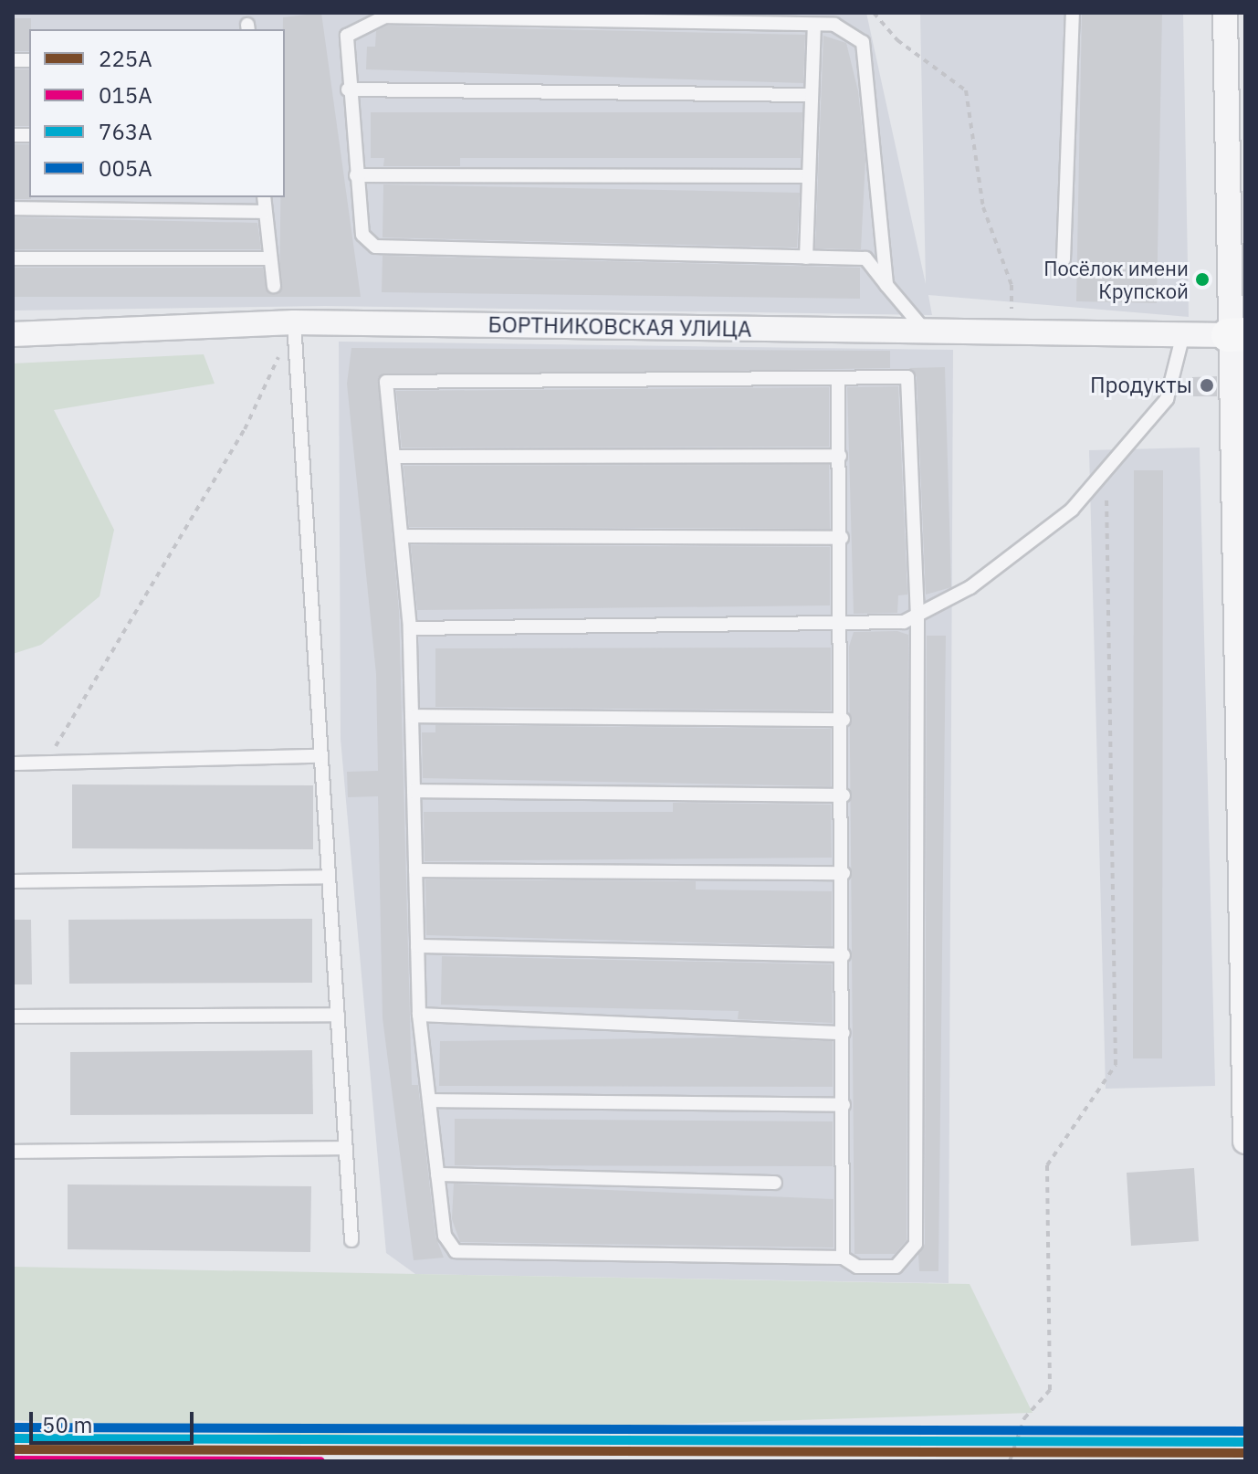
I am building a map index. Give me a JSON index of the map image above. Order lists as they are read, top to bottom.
{
  "streets": {
    "street": ["БОРТНИКОВСКАЯ УЛИЦА"]
  },
  "places": ["Посёлок имени Крупской", "Продукты"],
  "lines": [
    "transit line 005А",
    "transit line 763А",
    "transit line 225А",
    "transit line 015А"
  ],
  "legend": [
    "225А",
    "015А",
    "763А",
    "005А"
  ],
  "scale_bar": "50 m"
}
